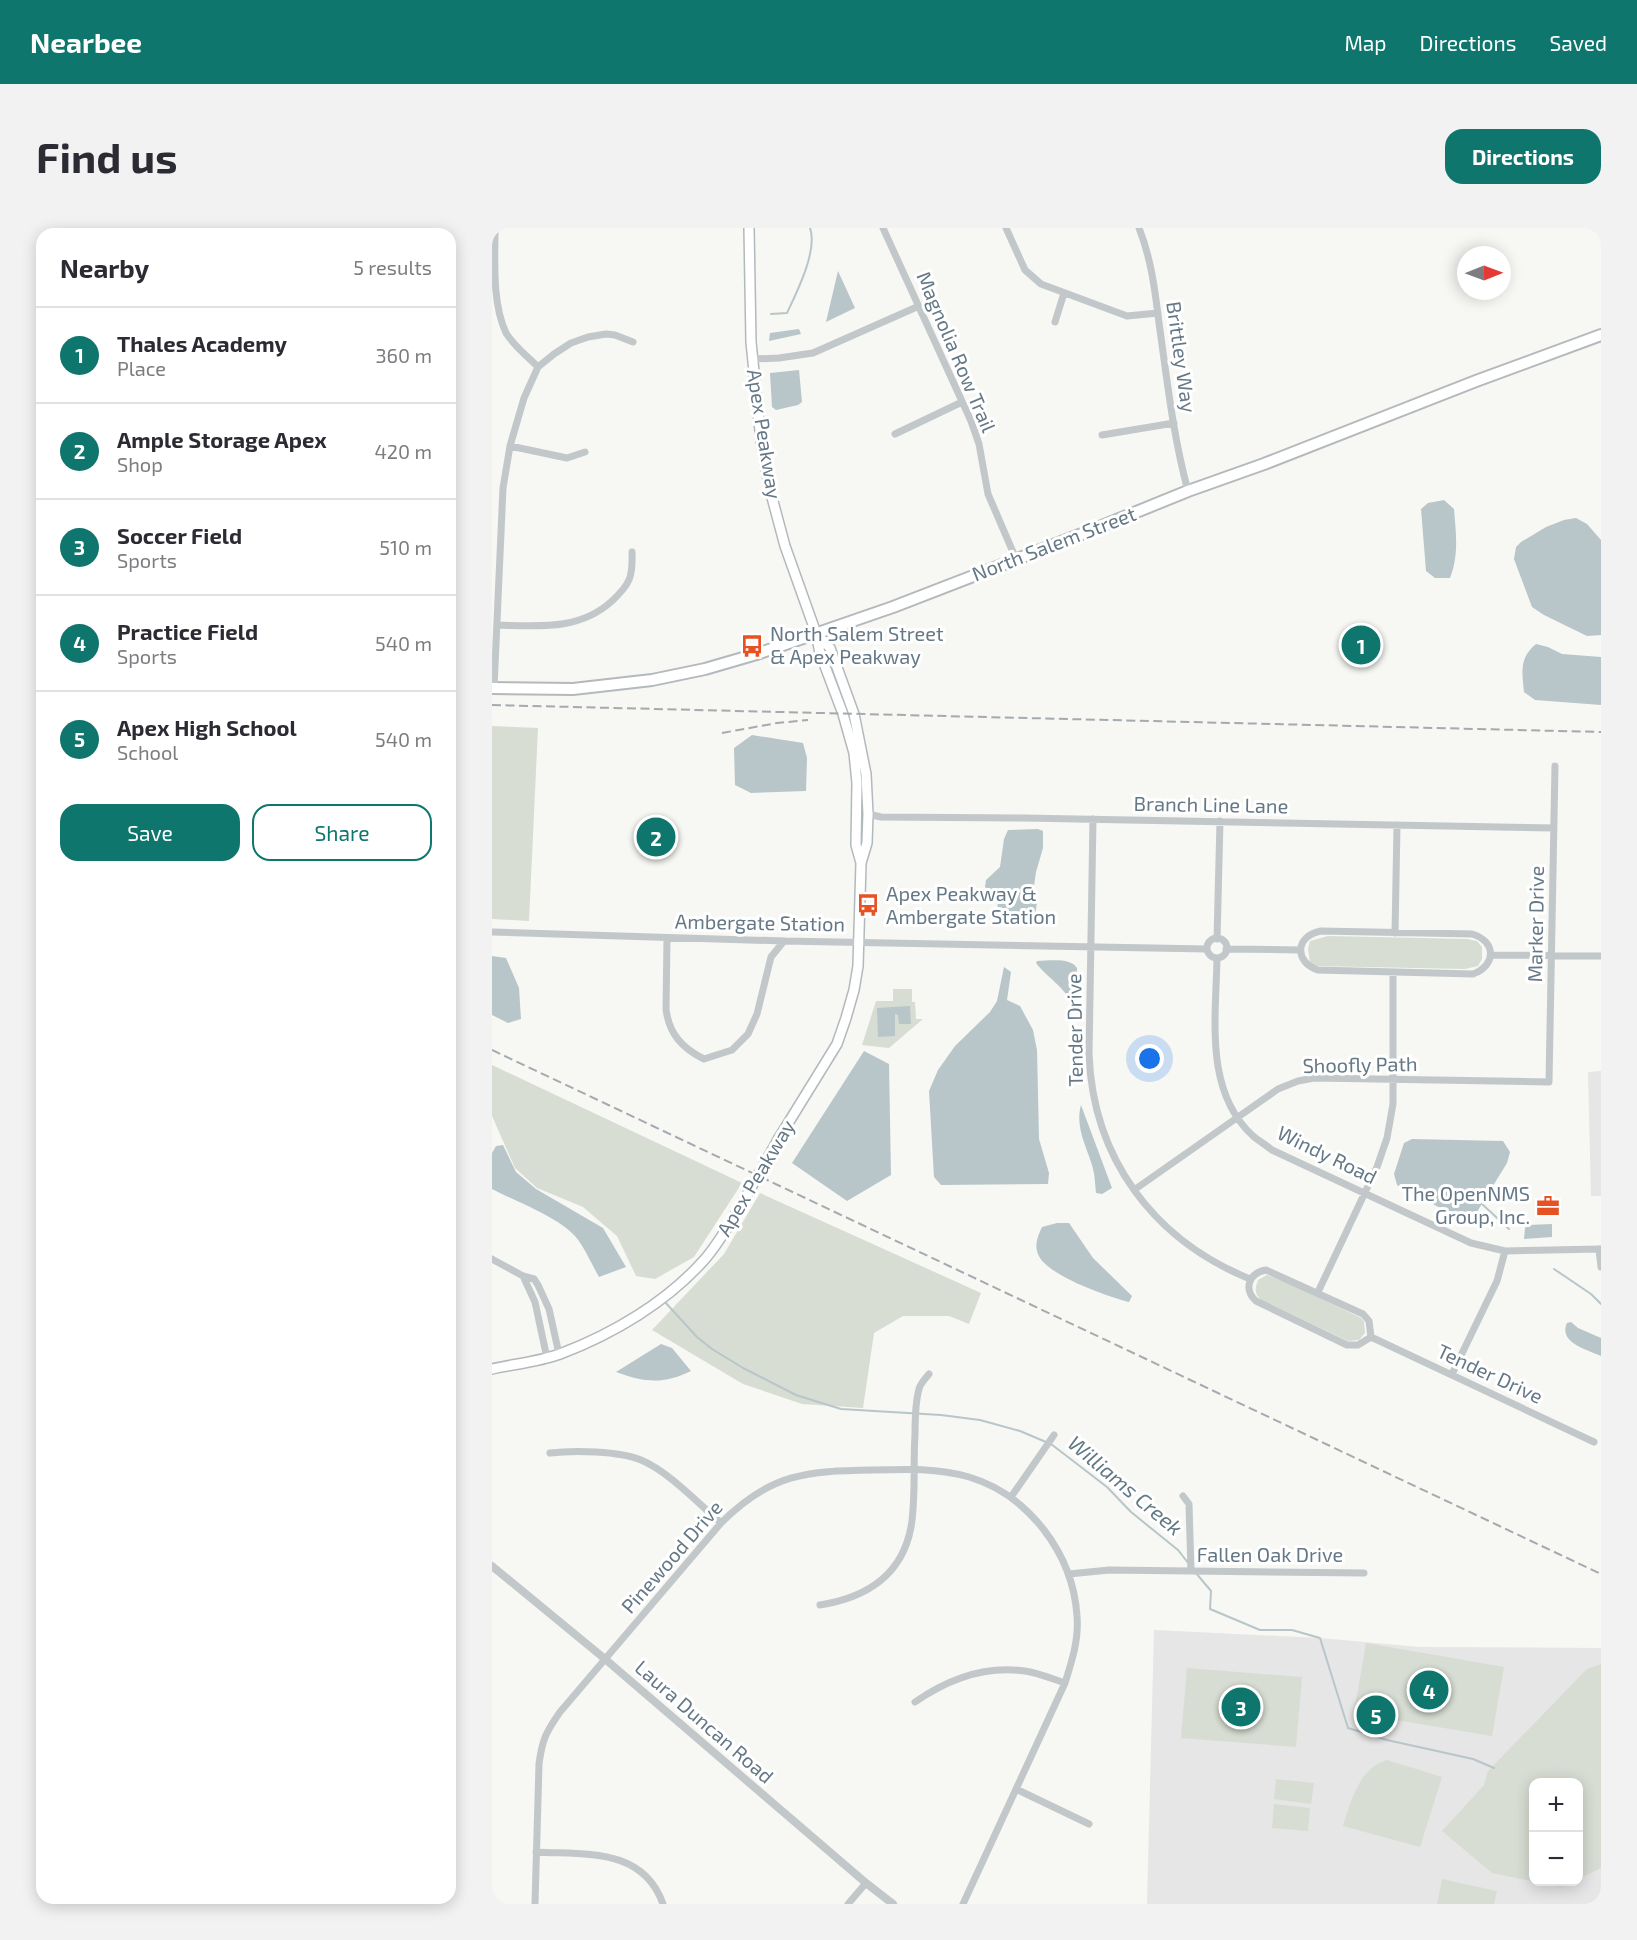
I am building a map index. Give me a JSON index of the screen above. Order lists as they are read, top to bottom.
{
  "streets": {
    "main road": ["Apex Peakway", "North Salem Street"],
    "street": [
      "Magnolia Row Trail",
      "Brittley Way",
      "Branch Line Lane",
      "Ambergate Station",
      "Marker Drive",
      "Tender Drive",
      "Shoofly Path",
      "Windy Road",
      "Fallen Oak Drive",
      "Pinewood Drive",
      "Laura Duncan Road"
    ]
  },
  "crossings": [
    ["Magnolia Row Trail", "North Salem Street"],
    ["Brittley Way", "North Salem Street"],
    ["Apex Peakway", "North Salem Street"],
    ["Apex Peakway", "Branch Line Lane"],
    ["Apex Peakway", "Ambergate Station"],
    ["Branch Line Lane", "Marker Drive"],
    ["Branch Line Lane", "Tender Drive"],
    ["Ambergate Station", "Tender Drive"],
    ["Ambergate Station", "Windy Road"],
    ["Marker Drive", "Shoofly Path"],
    ["Tender Drive", "Shoofly Path"],
    ["Shoofly Path", "Windy Road"],
    ["Fallen Oak Drive", "Pinewood Drive"],
    ["Pinewood Drive", "Laura Duncan Road"]
  ],
  "water": ["Williams Creek"],
  "places": {
    "bus stop": ["North Salem Street & Apex Peakway", "Apex Peakway & Ambergate Station"],
    "office": ["The OpenNMS Group, Inc."]
  },
  "north": "right",
  "page": {
    "header": "Nearbee",
    "nav": ["Map", "Directions", "Saved"],
    "buttons": [
      "Directions",
      ["Save", "Share"]
    ],
    "title": "Find us",
    "heading": ["Nearby", "5 results"],
    "list": [
      {
        "mark": "1",
        "name": "Thales Academy",
        "note": "Place",
        "value": "360 m"
      },
      {
        "mark": "2",
        "name": "Ample Storage Apex",
        "note": "Shop",
        "value": "420 m"
      },
      {
        "mark": "3",
        "name": "Soccer Field",
        "note": "Sports",
        "value": "510 m"
      },
      {
        "mark": "4",
        "name": "Practice Field",
        "note": "Sports",
        "value": "540 m"
      },
      {
        "mark": "5",
        "name": "Apex High School",
        "note": "School",
        "value": "540 m"
      }
    ],
    "pins": [
      "1",
      "2",
      "4",
      "3",
      "5"
    ],
    "map_buttons": ["+", "−"]
  }
}
